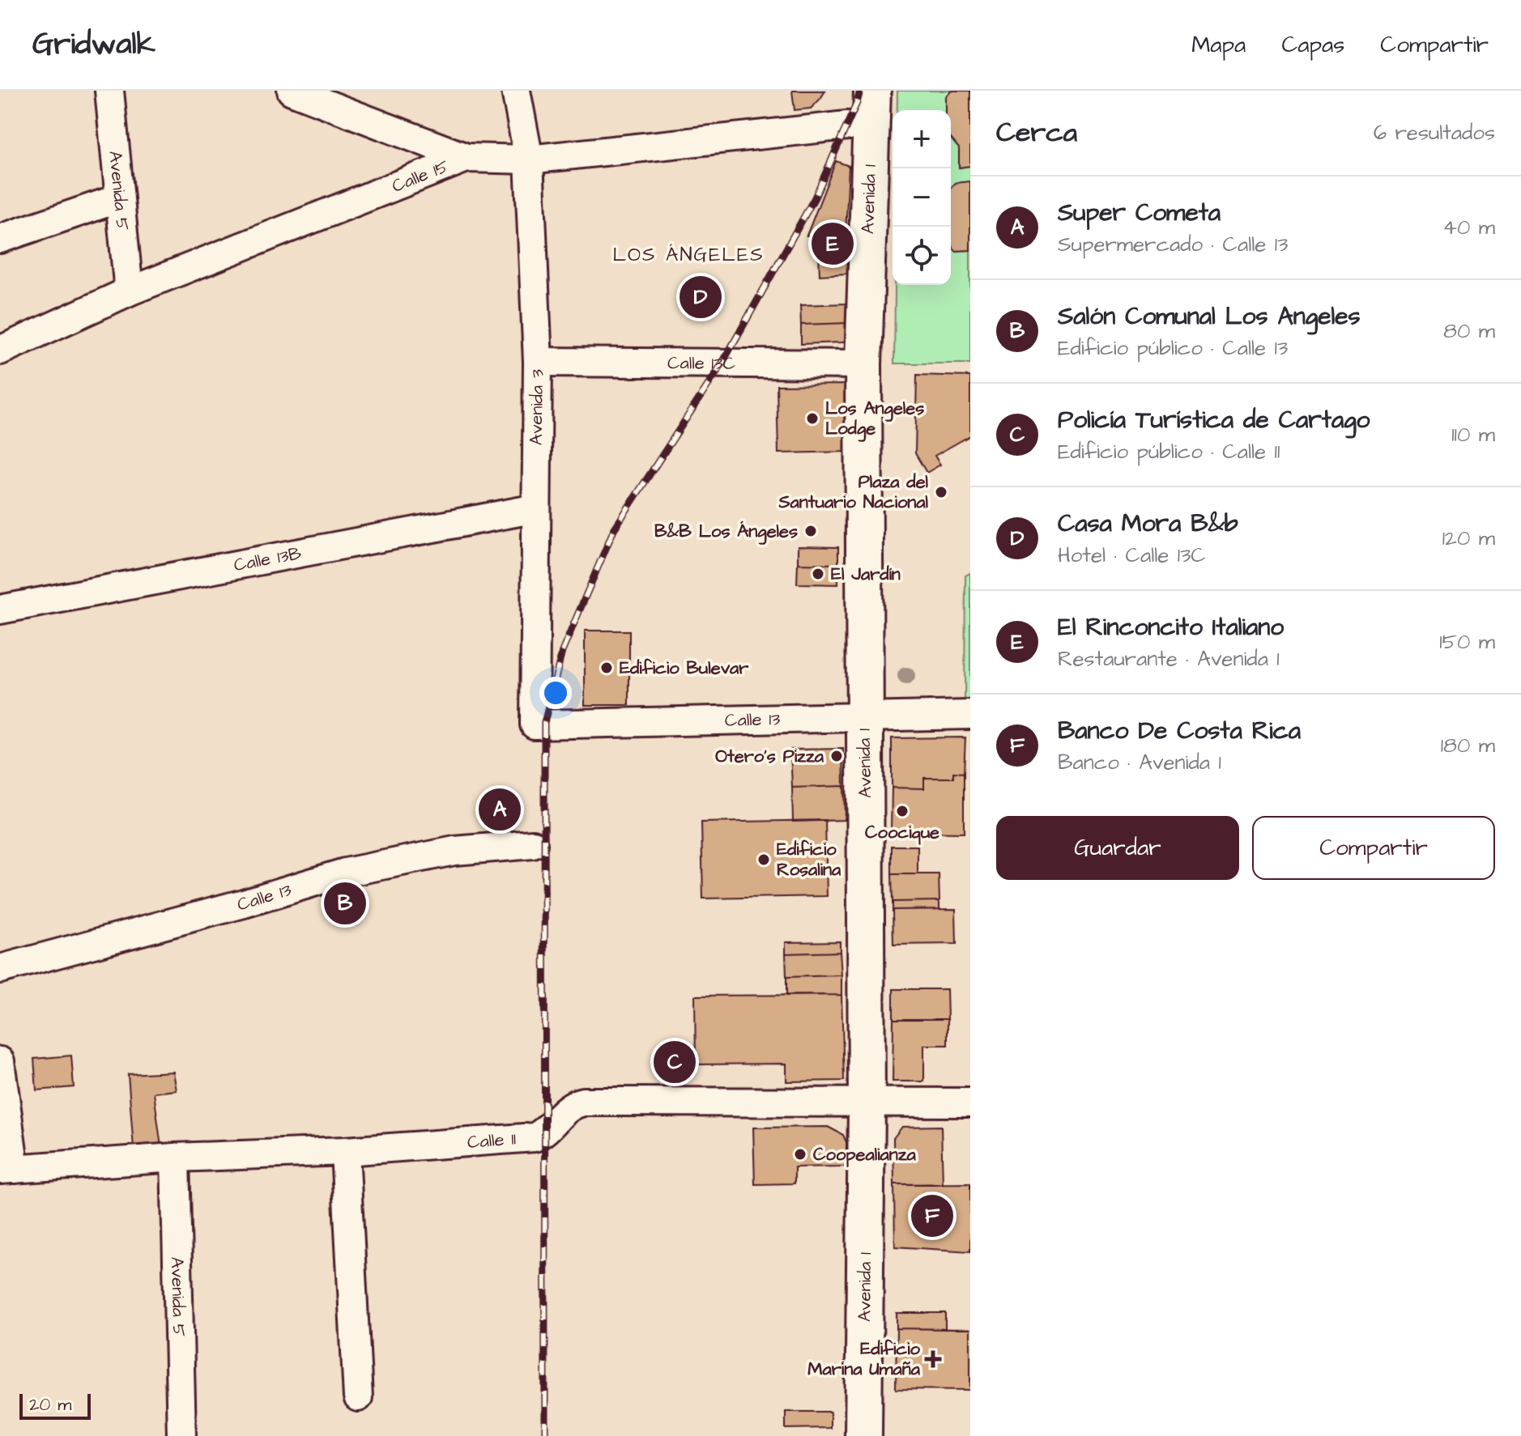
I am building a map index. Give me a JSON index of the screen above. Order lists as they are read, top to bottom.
{
  "streets": {
    "main road": ["Avenida 1"],
    "street": [
      "Calle 15",
      "Avenida 5",
      "Calle 13C",
      "Avenida 3",
      "Calle 13B",
      "Calle 13",
      "Calle 11"
    ]
  },
  "crossings": [
    ["Calle 15", "Avenida 5"],
    ["Calle 15", "Avenida 1"],
    ["Calle 15", "Avenida 3"],
    ["Avenida 5", "Calle 11"],
    ["Avenida 1", "Calle 13C"],
    ["Avenida 1", "Calle 13"],
    ["Avenida 1", "Calle 11"],
    ["Calle 13C", "Avenida 3"],
    ["Avenida 3", "Calle 13B"],
    ["Avenida 3", "Calle 13"]
  ],
  "districts": ["LOS ÁNGELES"],
  "places": {
    "other": [
      "Los Angeles Lodge",
      "Plaza del Santuario Nacional",
      "B&B Los Ángeles",
      "El Jardín",
      "Edificio Bulevar",
      "Otero's Pizza",
      "Coocique",
      "Edificio Rosalina",
      "Coopealianza"
    ],
    "health": ["Edificio Marina Umaña"]
  },
  "scale_bar": "20 m",
  "page": {
    "header": "Gridwalk",
    "nav": ["Mapa", "Capas", "Compartir"],
    "heading": ["Cerca", "6 resultados"],
    "map_buttons": ["+", "−"],
    "list": [
      {
        "mark": "A",
        "name": "Super Cometa",
        "note": "Supermercado · Calle 13",
        "value": "40 m"
      },
      {
        "mark": "B",
        "name": "Salón Comunal Los Angeles",
        "note": "Edificio público · Calle 13",
        "value": "80 m"
      },
      {
        "mark": "C",
        "name": "Policía Turística de Cartago",
        "note": "Edificio público · Calle 11",
        "value": "110 m"
      },
      {
        "mark": "D",
        "name": "Casa Mora B&b",
        "note": "Hotel · Calle 13C",
        "value": "120 m"
      },
      {
        "mark": "E",
        "name": "El Rinconcito Italiano",
        "note": "Restaurante · Avenida 1",
        "value": "150 m"
      },
      {
        "mark": "F",
        "name": "Banco De Costa Rica",
        "note": "Banco · Avenida 1",
        "value": "180 m"
      }
    ],
    "pins": [
      "E",
      "D",
      "A",
      "B",
      "C",
      "F"
    ],
    "buttons": ["Guardar", "Compartir"],
    "scale": "20 m"
  }
}
